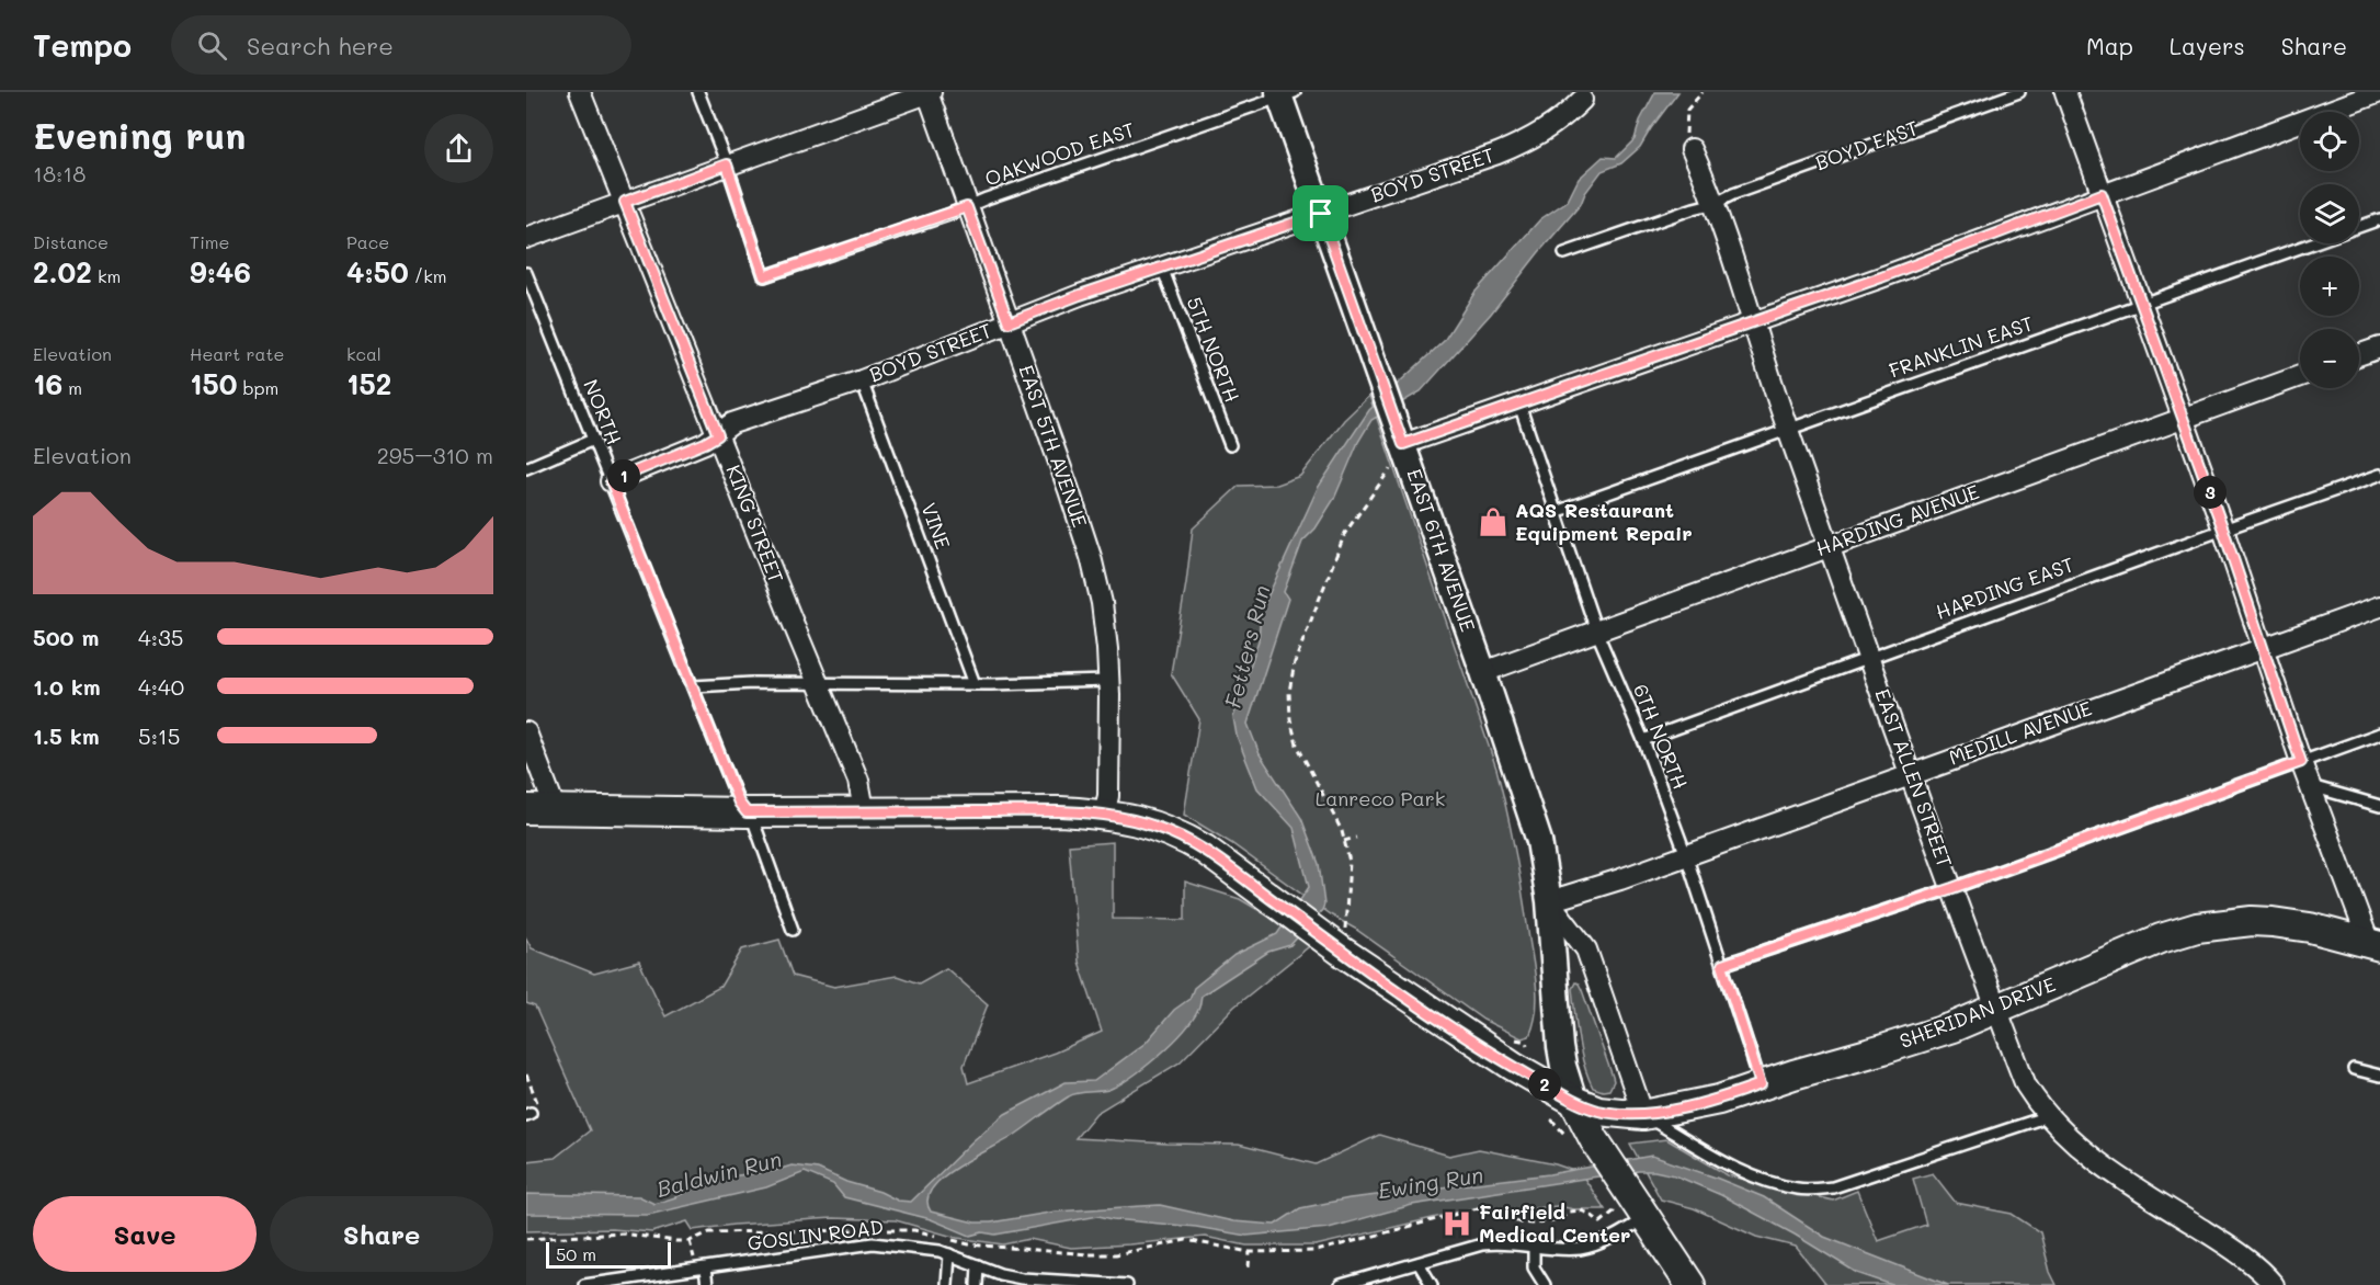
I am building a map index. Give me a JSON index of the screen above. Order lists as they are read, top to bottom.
{
  "streets": {
    "main road": ["SHERIDAN DRIVE"],
    "street": [
      "BOYD STREET",
      "EAST 5TH AVENUE",
      "HARDING AVENUE",
      "KING STREET",
      "EAST 6TH AVENUE",
      "MEDILL AVENUE",
      "EAST ALLEN STREET"
    ],
    "lane": [
      "BOYD EAST",
      "OAKWOOD EAST",
      "FRANKLIN EAST",
      "5TH NORTH",
      "NORTH",
      "VINE",
      "HARDING EAST",
      "6TH NORTH",
      "GOSLIN ROAD"
    ]
  },
  "crossings": [
    ["BOYD EAST", "EAST ALLEN STREET"],
    ["OAKWOOD EAST", "EAST 5TH AVENUE"],
    ["OAKWOOD EAST", "EAST 6TH AVENUE"],
    ["BOYD STREET", "5TH NORTH"],
    ["BOYD STREET", "EAST 5TH AVENUE"],
    ["BOYD STREET", "KING STREET"],
    ["BOYD STREET", "VINE"],
    ["BOYD STREET", "EAST 6TH AVENUE"],
    ["FRANKLIN EAST", "6TH NORTH"],
    ["FRANKLIN EAST", "EAST ALLEN STREET"],
    ["NORTH", "SHERIDAN DRIVE"],
    ["EAST 5TH AVENUE", "SHERIDAN DRIVE"],
    ["HARDING AVENUE", "EAST 6TH AVENUE"],
    ["HARDING AVENUE", "6TH NORTH"],
    ["HARDING AVENUE", "EAST ALLEN STREET"],
    ["KING STREET", "SHERIDAN DRIVE"],
    ["EAST 6TH AVENUE", "MEDILL AVENUE"],
    ["EAST 6TH AVENUE", "SHERIDAN DRIVE"],
    ["HARDING EAST", "6TH NORTH"],
    ["HARDING EAST", "EAST ALLEN STREET"],
    ["MEDILL AVENUE", "6TH NORTH"],
    ["MEDILL AVENUE", "EAST ALLEN STREET"],
    ["6TH NORTH", "SHERIDAN DRIVE"],
    ["EAST ALLEN STREET", "SHERIDAN DRIVE"]
  ],
  "water": ["Fetters Run", "Baldwin Run", "Ewing Run"],
  "parks": ["Lanreco Park"],
  "places": {
    "shop": ["AQS Restaurant Equipment Repair"],
    "hospital": ["Fairfield Medical Center"]
  },
  "scale_bar": "50 m",
  "page": {
    "header": "Tempo",
    "search": "Search here",
    "nav": ["Map", "Layers", "Share"],
    "heading": ["Evening run", "18:18"],
    "map_buttons": ["+", "−"],
    "stats": [
      ["Distance", "2.02 km"],
      ["Time", "9:46"],
      ["Pace", "4:50 /km"],
      ["Elevation", "16 m"],
      ["Heart rate", "150 bpm"],
      ["kcal", "152"]
    ],
    "chart": ["Elevation", "295–310 m"],
    "pins": ["1", "3", "2"],
    "list": [
      {
        "name": "500 m",
        "note": "4:35"
      },
      {
        "name": "1.0 km",
        "note": "4:40"
      },
      {
        "name": "1.5 km",
        "note": "5:15"
      }
    ],
    "buttons": ["Save", "Share"],
    "scale": "50 m"
  }
}
